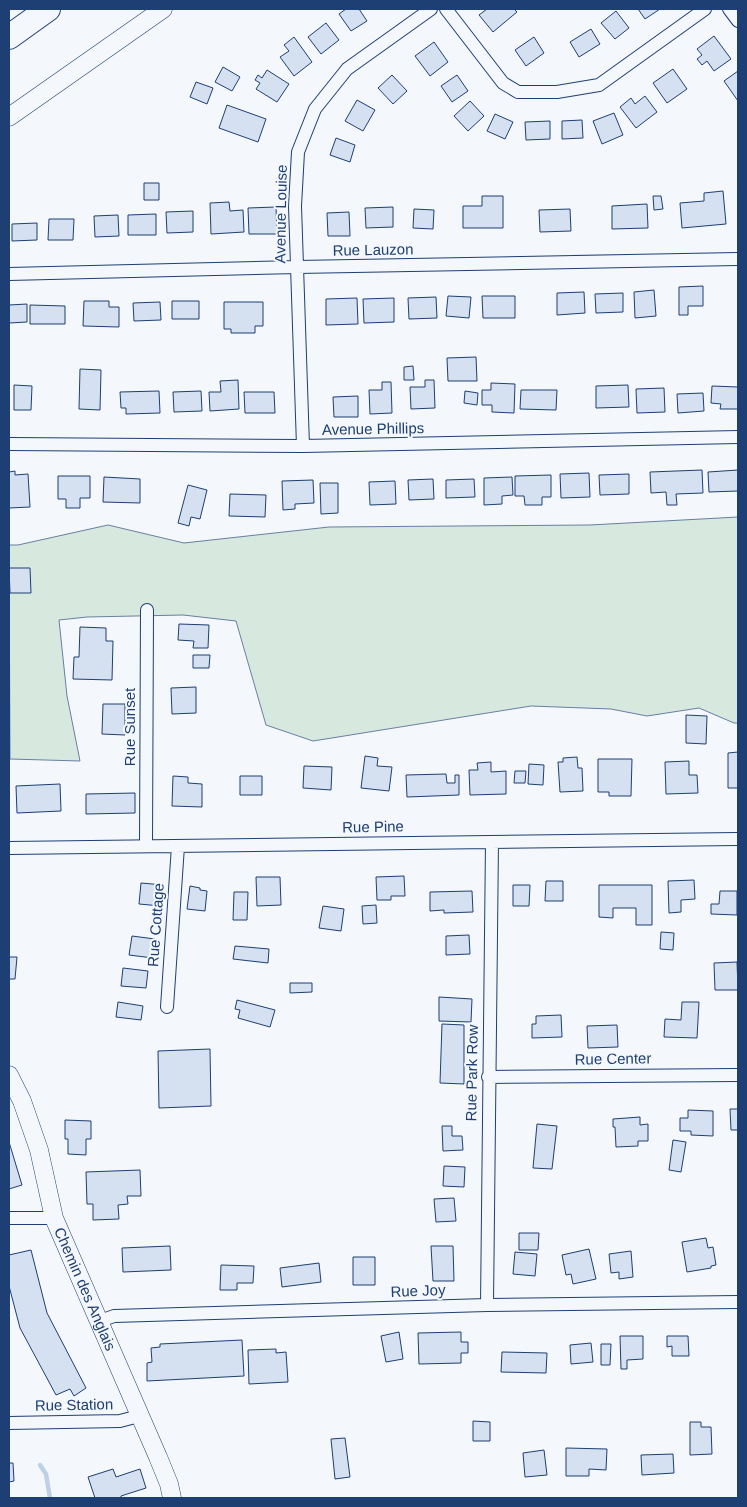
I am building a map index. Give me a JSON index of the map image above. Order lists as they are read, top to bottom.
{
  "streets": {
    "street": [
      "Avenue Louise",
      "Rue Lauzon",
      "Avenue Phillips",
      "Rue Sunset",
      "Rue Pine",
      "Rue Cottage",
      "Rue Center",
      "Rue Park Row",
      "Chemin des Anglais",
      "Rue Joy",
      "Rue Station"
    ]
  },
  "crossings": [
    ["Avenue Louise", "Rue Lauzon"],
    ["Avenue Louise", "Avenue Phillips"],
    ["Rue Sunset", "Rue Pine"],
    ["Rue Pine", "Rue Cottage"],
    ["Rue Pine", "Rue Park Row"],
    ["Rue Center", "Rue Park Row"],
    ["Rue Park Row", "Rue Joy"],
    ["Chemin des Anglais", "Rue Joy"],
    ["Chemin des Anglais", "Rue Station"]
  ]
}
